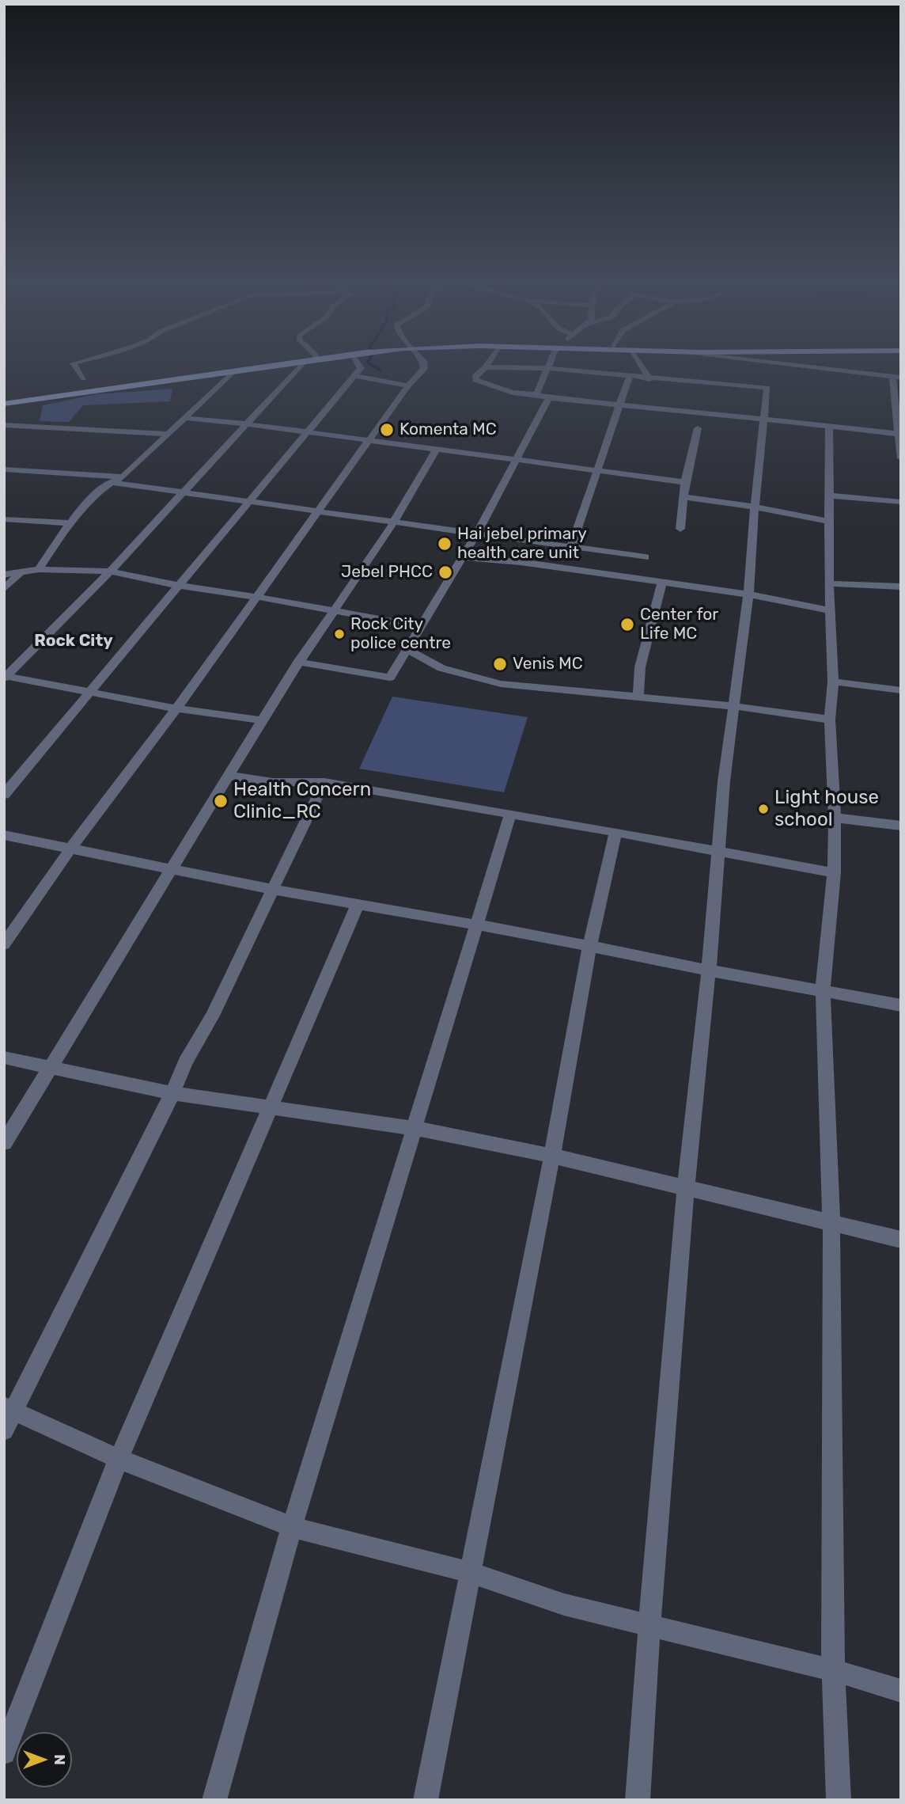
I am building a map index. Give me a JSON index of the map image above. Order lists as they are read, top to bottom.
{
  "districts": ["Rock City"],
  "places": [
    "Komenta MC",
    "Hai jebel primary health care unit",
    "Jebel PHCC",
    "Center for Life MC",
    "Rock City police centre",
    "Venis MC",
    "Health Concern Clinic_RC",
    "Light house school"
  ],
  "north": "right"
}
